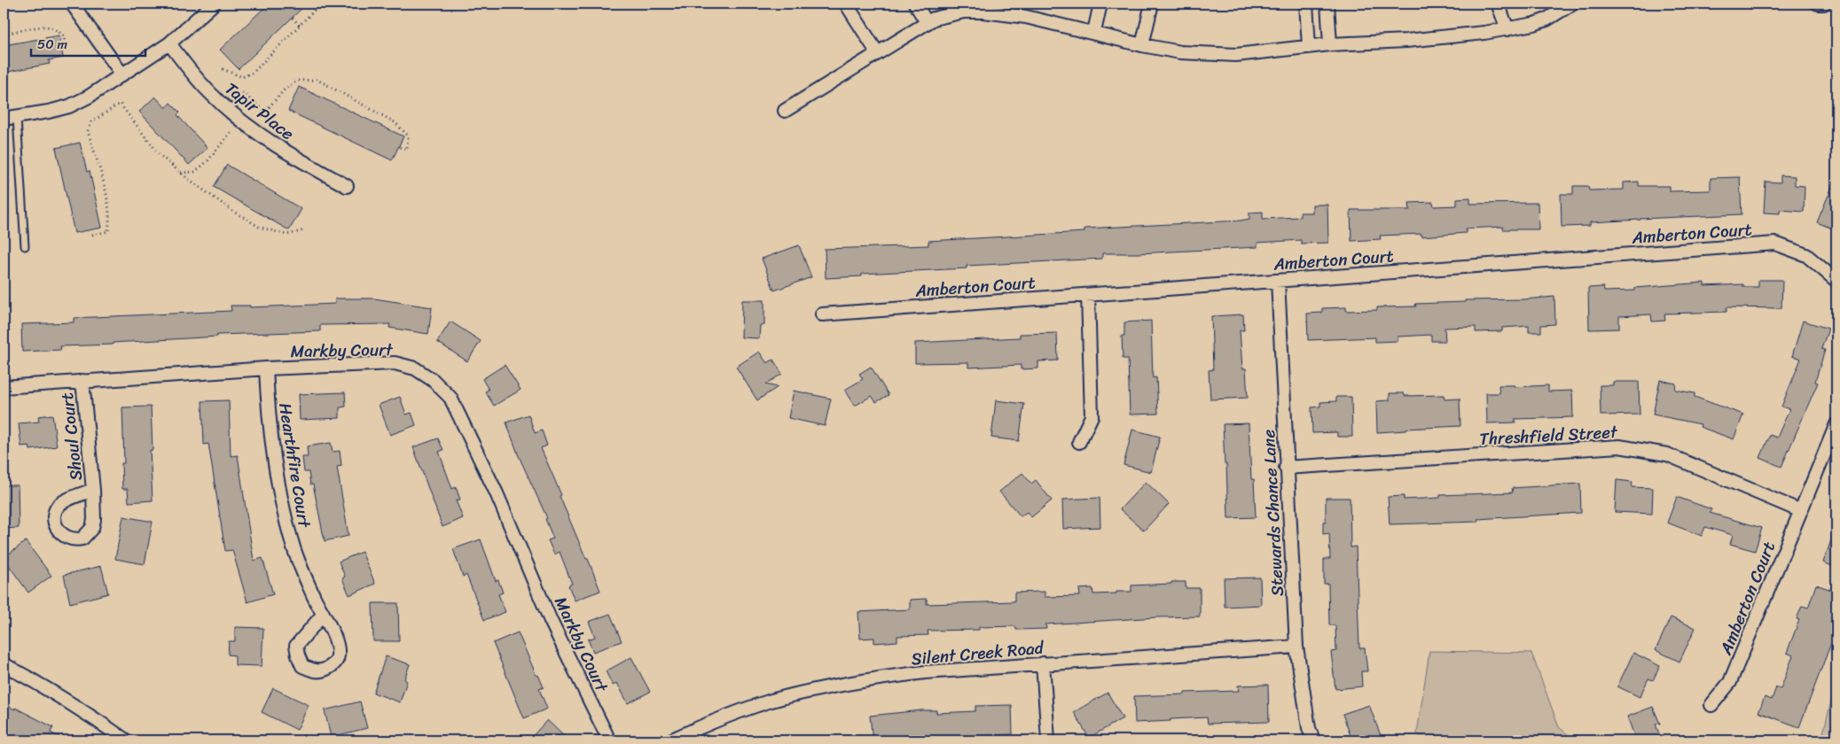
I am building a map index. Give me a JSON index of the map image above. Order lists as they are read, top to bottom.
{
  "streets": {
    "street": [
      "Tapir Place",
      "Amberton Court",
      "Markby Court",
      "Threshfield Street",
      "Shoul Court",
      "Hearthfire Court",
      "Stewards Chance Lane",
      "Silent Creek Road"
    ]
  },
  "crossings": [
    ["Amberton Court", "Threshfield Street"],
    ["Amberton Court", "Stewards Chance Lane"],
    ["Markby Court", "Shoul Court"],
    ["Markby Court", "Hearthfire Court"],
    ["Threshfield Street", "Stewards Chance Lane"],
    ["Stewards Chance Lane", "Silent Creek Road"]
  ],
  "scale_bar": "50 m"
}
